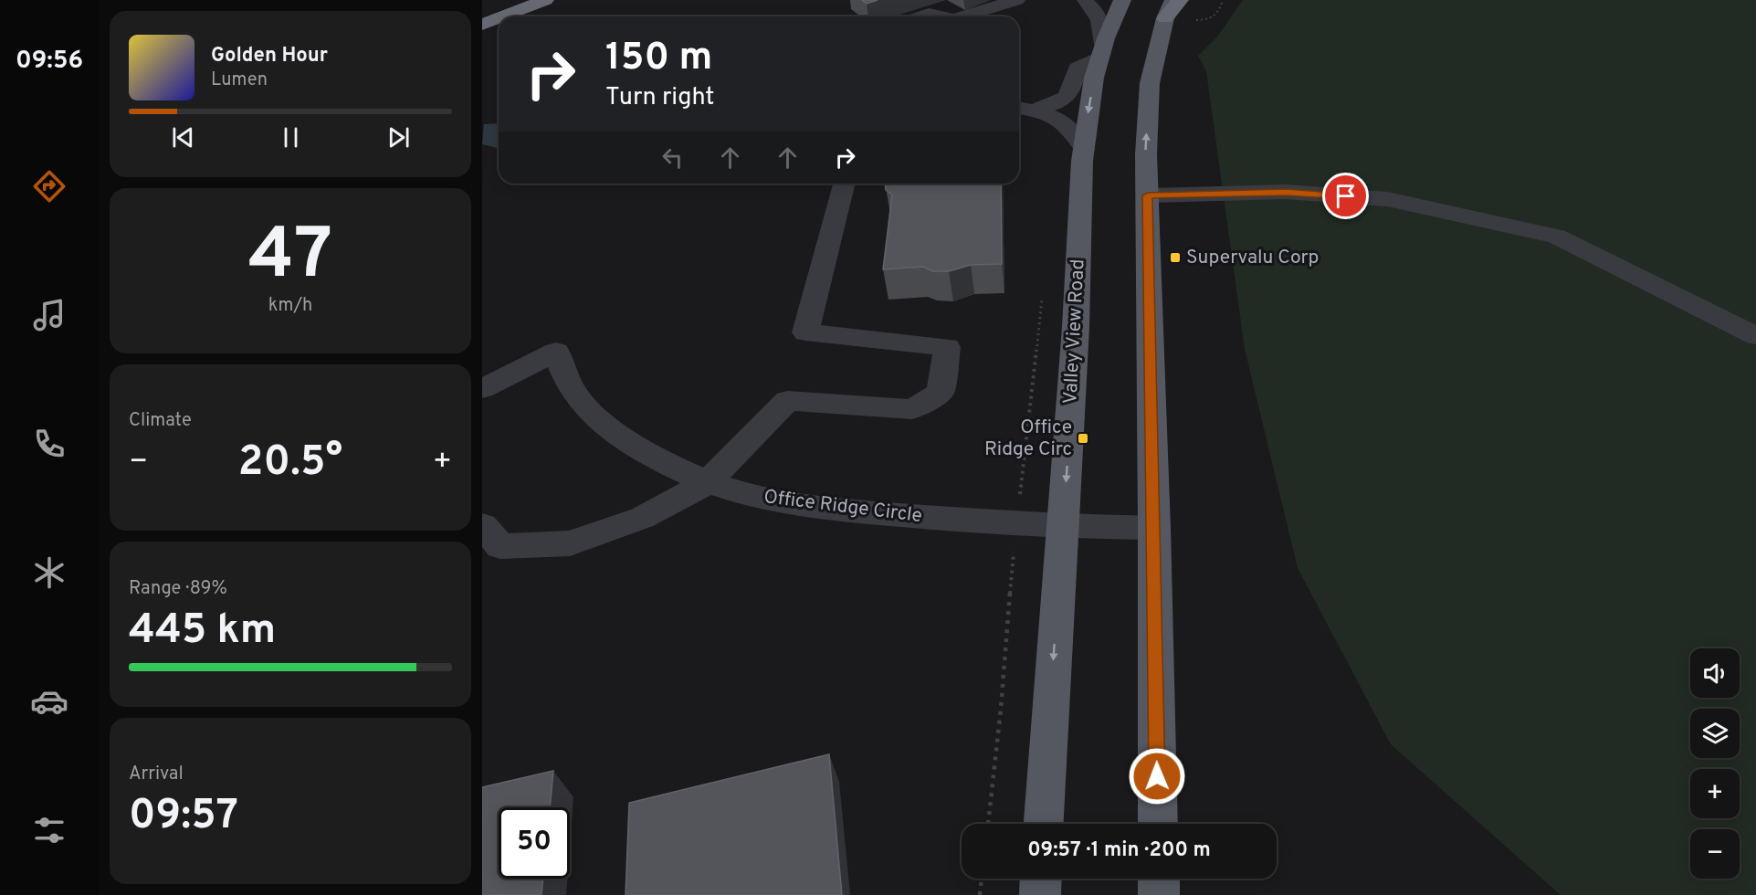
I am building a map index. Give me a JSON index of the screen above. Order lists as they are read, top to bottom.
{
  "streets": {
    "main road": ["Valley View Road"],
    "street": ["Office Ridge Circle"]
  },
  "crossings": [
    ["Valley View Road", "Office Ridge Circle"]
  ],
  "places": {
    "transit": ["Supervalu Corp", "Office Ridge Circ"]
  },
  "page": {
    "tabs": "09:56",
    "turn": ["150 m", "Turn right"],
    "song": ["Golden Hour", "Lumen"],
    "tile": [
      ["47", "km/h"],
      "Climate",
      ["Range · 89%", "445 km"],
      ["Arrival", "09:57"]
    ],
    "heat": ["−", "20.5°", "+"],
    "map_buttons": ["+", "−"],
    "limit": "50",
    "trip": "09:57 · 1 min · 200 m"
  }
}
